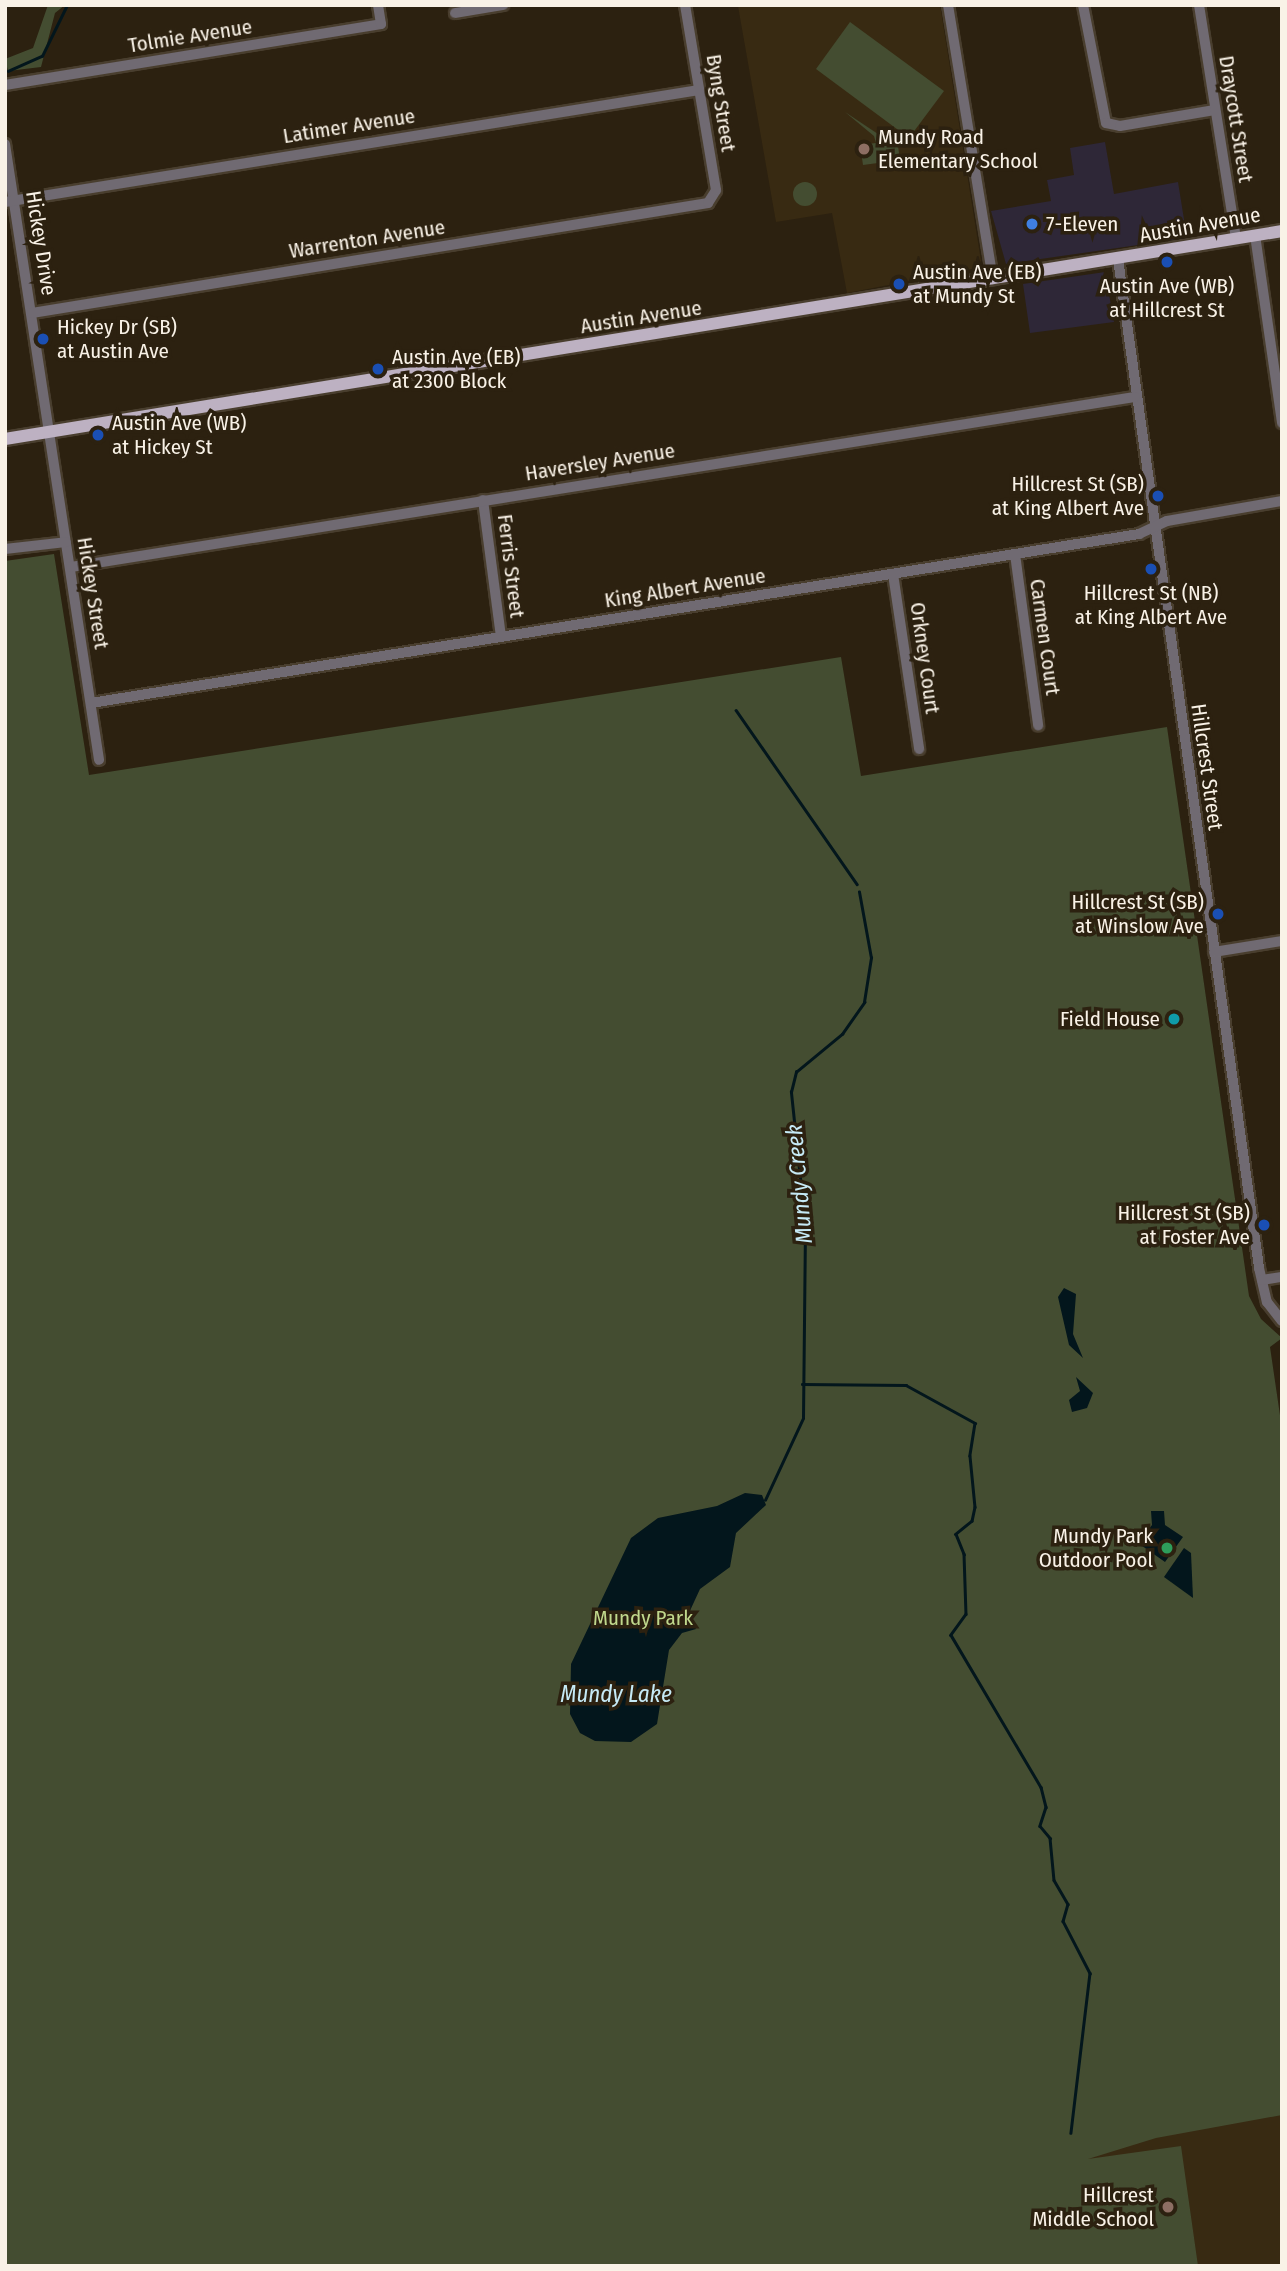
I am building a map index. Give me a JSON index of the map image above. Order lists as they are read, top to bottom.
{
  "streets": {
    "main road": ["Austin Avenue"],
    "street": [
      "Tolmie Avenue",
      "Byng Street",
      "Draycott Street",
      "Latimer Avenue",
      "Warrenton Avenue",
      "Hickey Drive",
      "Haversley Avenue",
      "Ferris Street",
      "King Albert Avenue",
      "Hickey Street",
      "Carmen Court",
      "Orkney Court",
      "Hillcrest Street"
    ]
  },
  "crossings": [
    ["Byng Street", "Latimer Avenue"],
    ["Byng Street", "Warrenton Avenue"],
    ["Draycott Street", "Austin Avenue"],
    ["Latimer Avenue", "Hickey Drive"],
    ["Austin Avenue", "Hickey Drive"],
    ["Austin Avenue", "Hickey Street"],
    ["Austin Avenue", "Hillcrest Street"],
    ["Warrenton Avenue", "Hickey Drive"],
    ["Hickey Drive", "Hickey Street"],
    ["Haversley Avenue", "Ferris Street"],
    ["Haversley Avenue", "Hickey Street"],
    ["Haversley Avenue", "Hillcrest Street"],
    ["Ferris Street", "King Albert Avenue"],
    ["King Albert Avenue", "Hickey Street"],
    ["King Albert Avenue", "Carmen Court"],
    ["King Albert Avenue", "Orkney Court"],
    ["King Albert Avenue", "Hillcrest Street"]
  ],
  "water": ["Mundy Creek", "Mundy Lake"],
  "parks": ["Mundy Park"],
  "places": [
    "Mundy Road Elementary School",
    "7-Eleven",
    "Austin Ave (WB) at Hillcrest St",
    "Austin Ave (EB) at Mundy St",
    "Hickey Dr (SB) at Austin Ave",
    "Austin Ave (EB) at 2300 Block",
    "Austin Ave (WB) at Hickey St",
    "Hillcrest St (SB) at King Albert Ave",
    "Hillcrest St (NB) at King Albert Ave",
    "Hillcrest St (SB) at Winslow Ave",
    "Field House",
    "Hillcrest St (SB) at Foster Ave",
    "Mundy Park Outdoor Pool",
    "Hillcrest Middle School"
  ]
}
